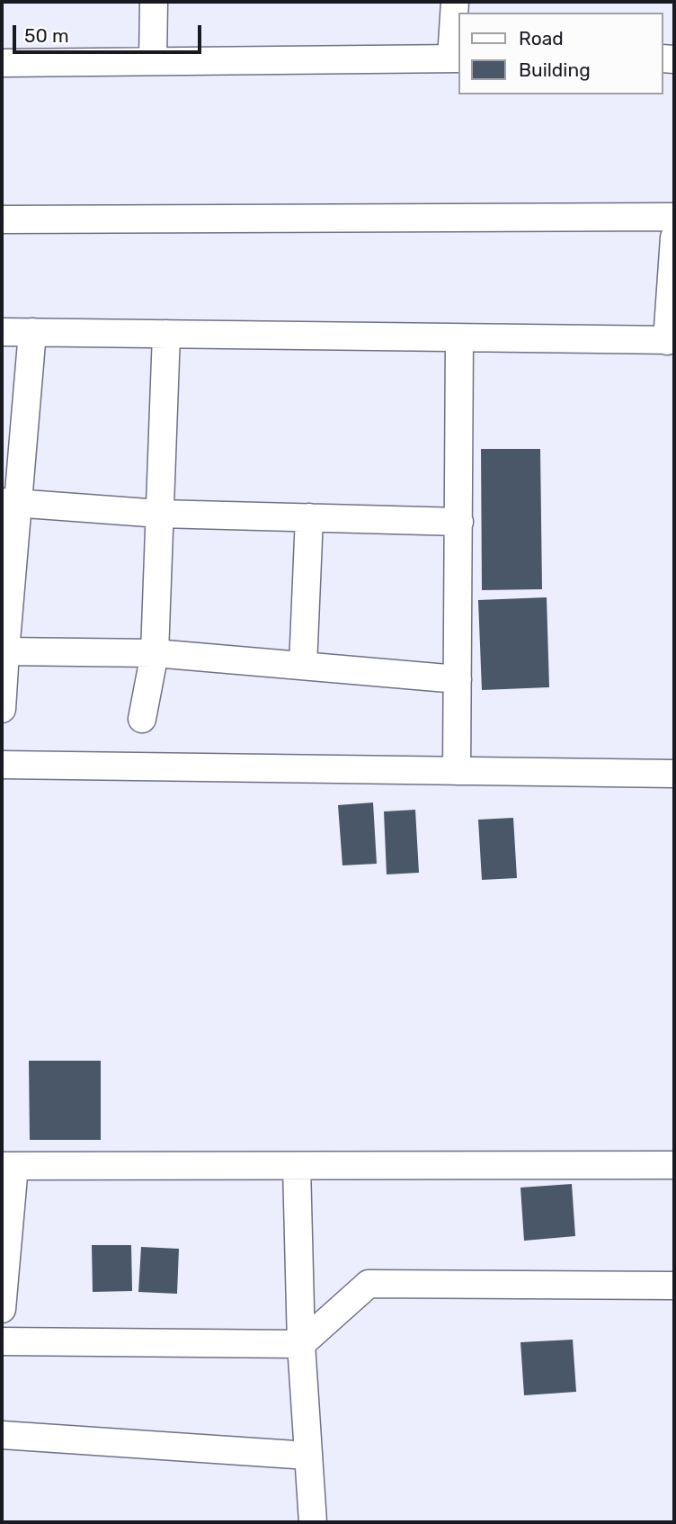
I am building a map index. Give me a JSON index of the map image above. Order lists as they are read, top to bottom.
{
  "legend": ["Road", "Building"],
  "scale_bar": "50 m"
}
